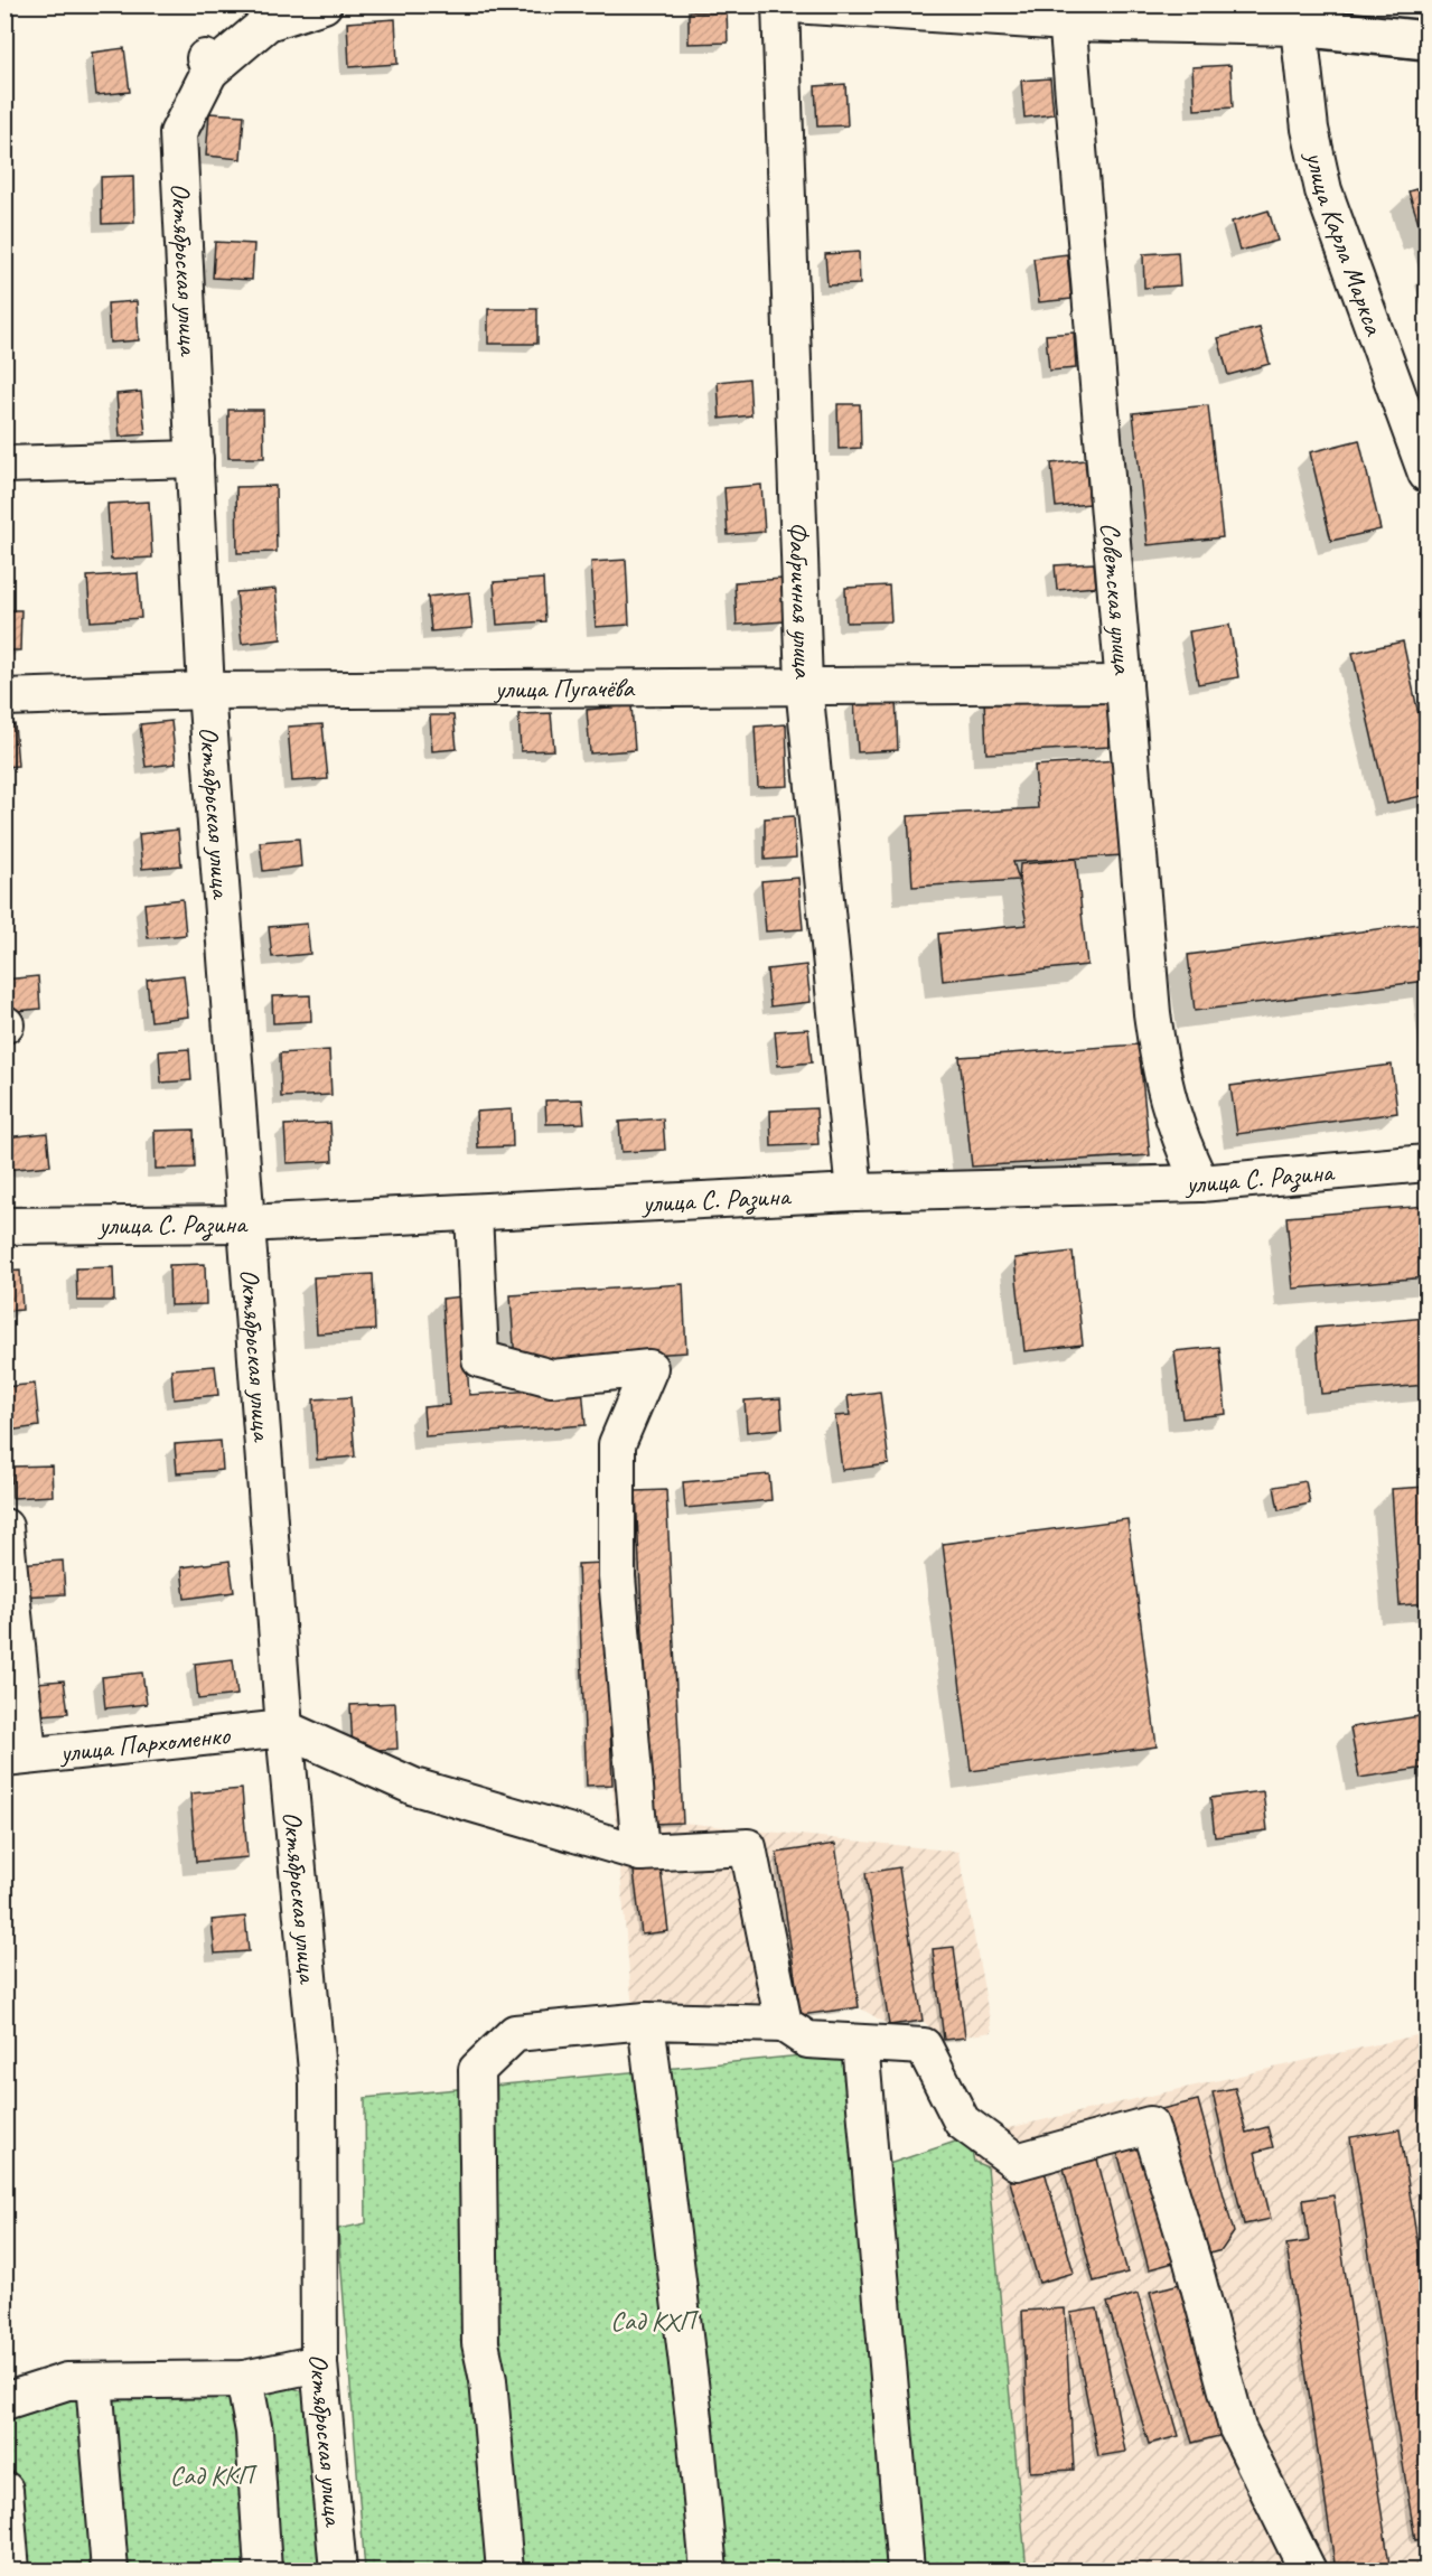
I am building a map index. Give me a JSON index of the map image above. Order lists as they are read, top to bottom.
{
  "streets": {
    "street": [
      "улица Карла Маркса",
      "Октябрьская улица",
      "Советская улица",
      "Фабричная улица",
      "улица Пугачёва",
      "улица С. Разина",
      "улица Пархоменко"
    ]
  },
  "crossings": [
    ["Октябрьская улица", "улица Пугачёва"],
    ["Октябрьская улица", "улица С. Разина"],
    ["Октябрьская улица", "улица Пархоменко"],
    ["Советская улица", "улица Пугачёва"],
    ["Советская улица", "улица С. Разина"],
    ["Фабричная улица", "улица Пугачёва"],
    ["Фабричная улица", "улица С. Разина"]
  ],
  "parks": ["Сад КХП", "Сад ККП"]
}
